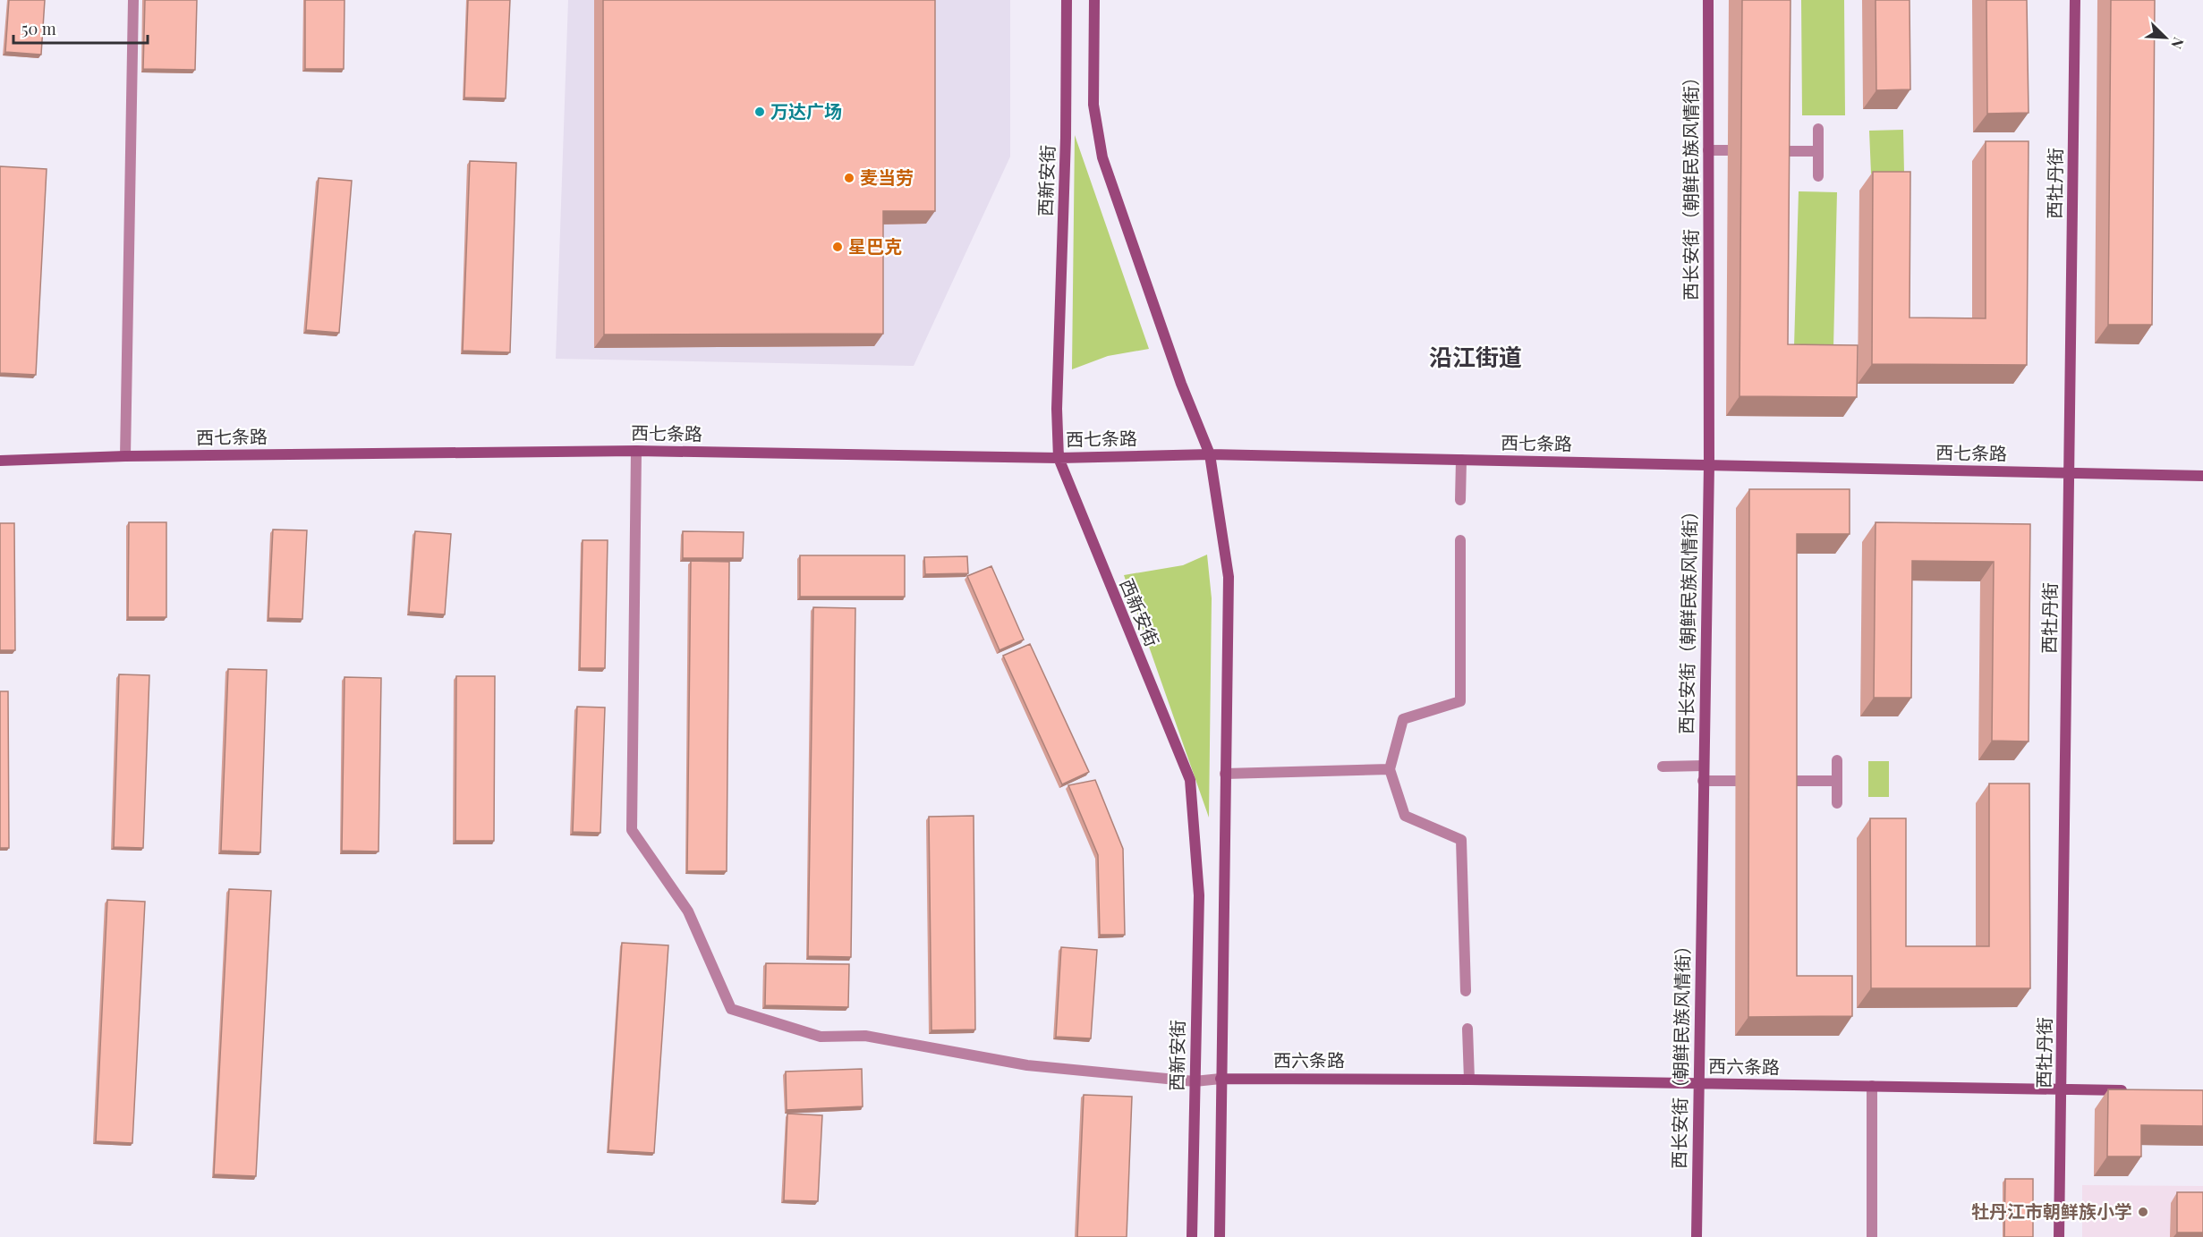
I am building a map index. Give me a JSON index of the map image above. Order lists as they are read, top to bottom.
{
  "streets": {
    "street": [
      "西新安街",
      "西牡丹街",
      "西长安街（朝鲜民族风情街）",
      "西七条路",
      "西六条路"
    ]
  },
  "crossings": [
    ["西新安街", "西七条路"],
    ["西牡丹街", "西七条路"],
    ["西牡丹街", "西六条路"],
    ["西长安街（朝鲜民族风情街）", "西七条路"],
    ["西长安街（朝鲜民族风情街）", "西六条路"]
  ],
  "districts": ["沿江街道"],
  "places": [
    "万达广场",
    "麦当劳",
    "星巴克",
    "牡丹江市朝鲜族小学"
  ],
  "scale_bar": "50 m",
  "north": "bottom right"
}
